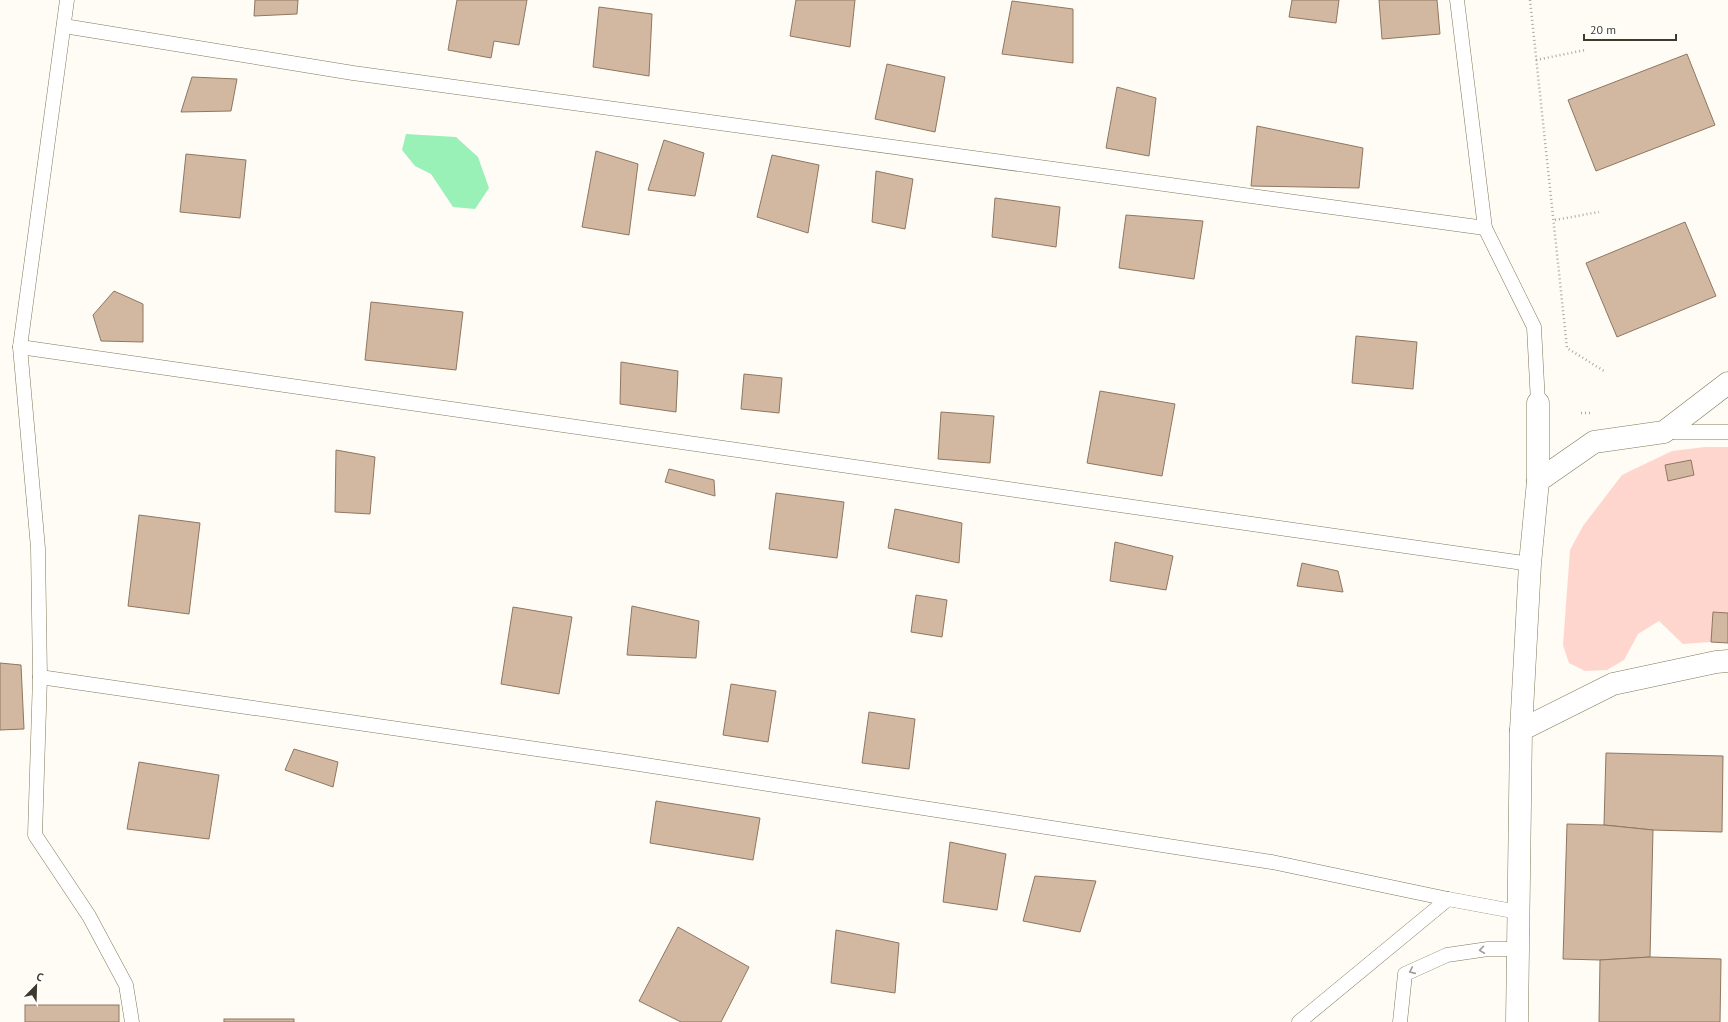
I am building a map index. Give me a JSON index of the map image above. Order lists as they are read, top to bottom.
{
  "scale_bar": "20 m",
  "north": "top right"
}
